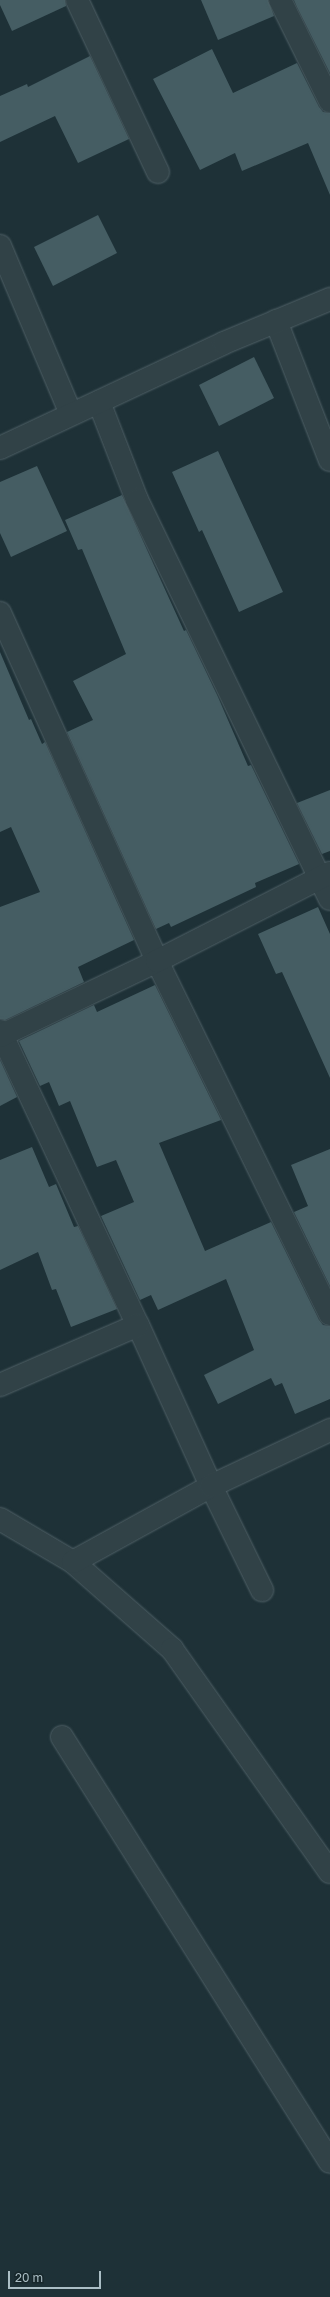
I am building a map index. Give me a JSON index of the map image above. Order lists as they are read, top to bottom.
{
  "scale_bar": "20 m"
}
